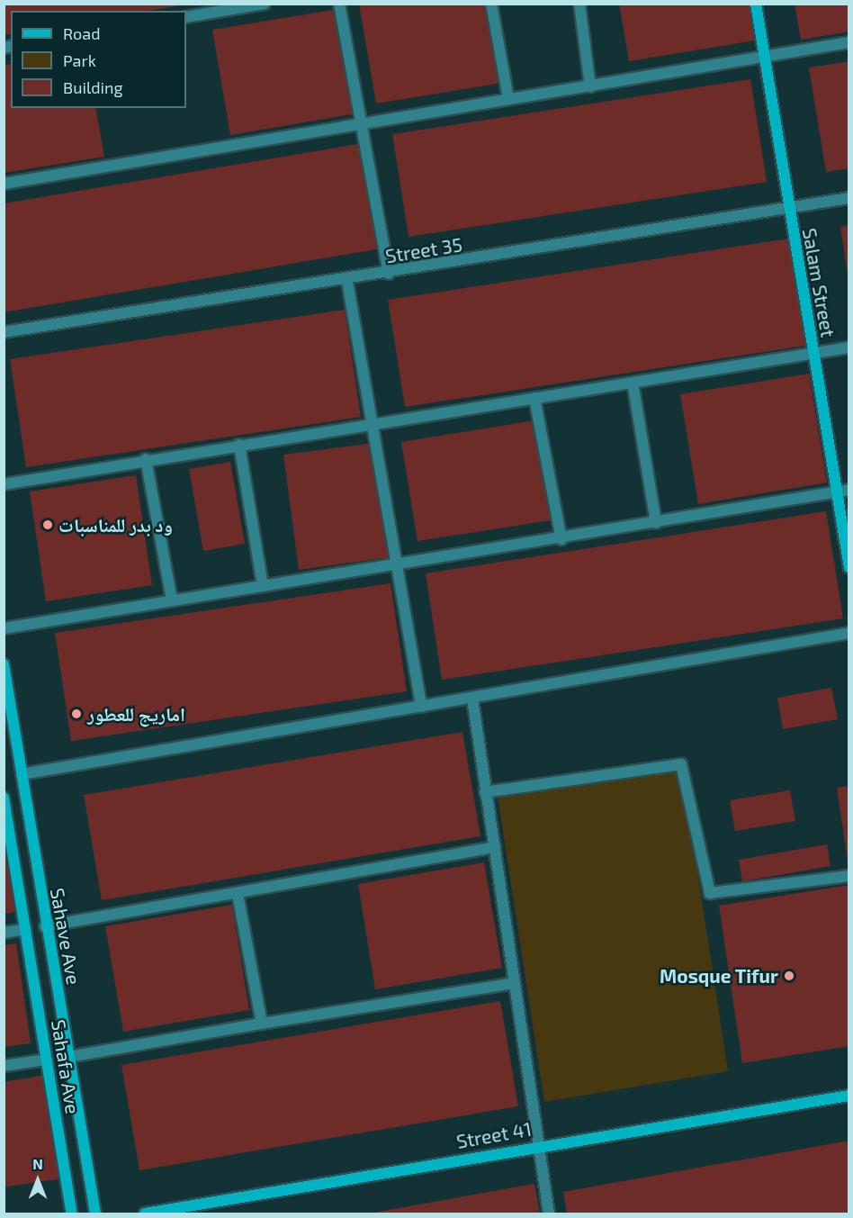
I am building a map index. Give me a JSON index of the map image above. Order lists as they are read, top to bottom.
{
  "streets": {
    "main road": [
      "Salam Street",
      "Sahave Ave",
      "Sahafa Ave",
      "Street 41"
    ],
    "street": ["Street 35"]
  },
  "crossings": [
    ["Street 35", "Salam Street"]
  ],
  "places": ["ود بدر للمناسبات", "اماريج للعطور", "Mosque Tifur"],
  "legend": ["Road", "Park", "Building"],
  "north": "top"
}
